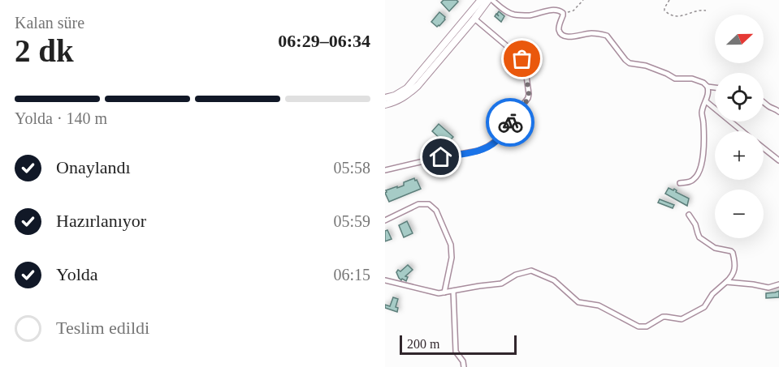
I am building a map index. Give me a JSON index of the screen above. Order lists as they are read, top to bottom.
{
  "scale_bar": "200 m",
  "north": "right",
  "page": {
    "heading": ["2 dk", "Kalan süre", "06:29–06:34"],
    "map_buttons": ["+", "−"],
    "bar": "Yolda · 140 m",
    "list": [
      ["Onaylandı", "05:58"],
      ["Hazırlanıyor", "05:59"],
      ["Yolda", "06:15"],
      "Teslim edildi"
    ],
    "scale": "200 m"
  }
}
